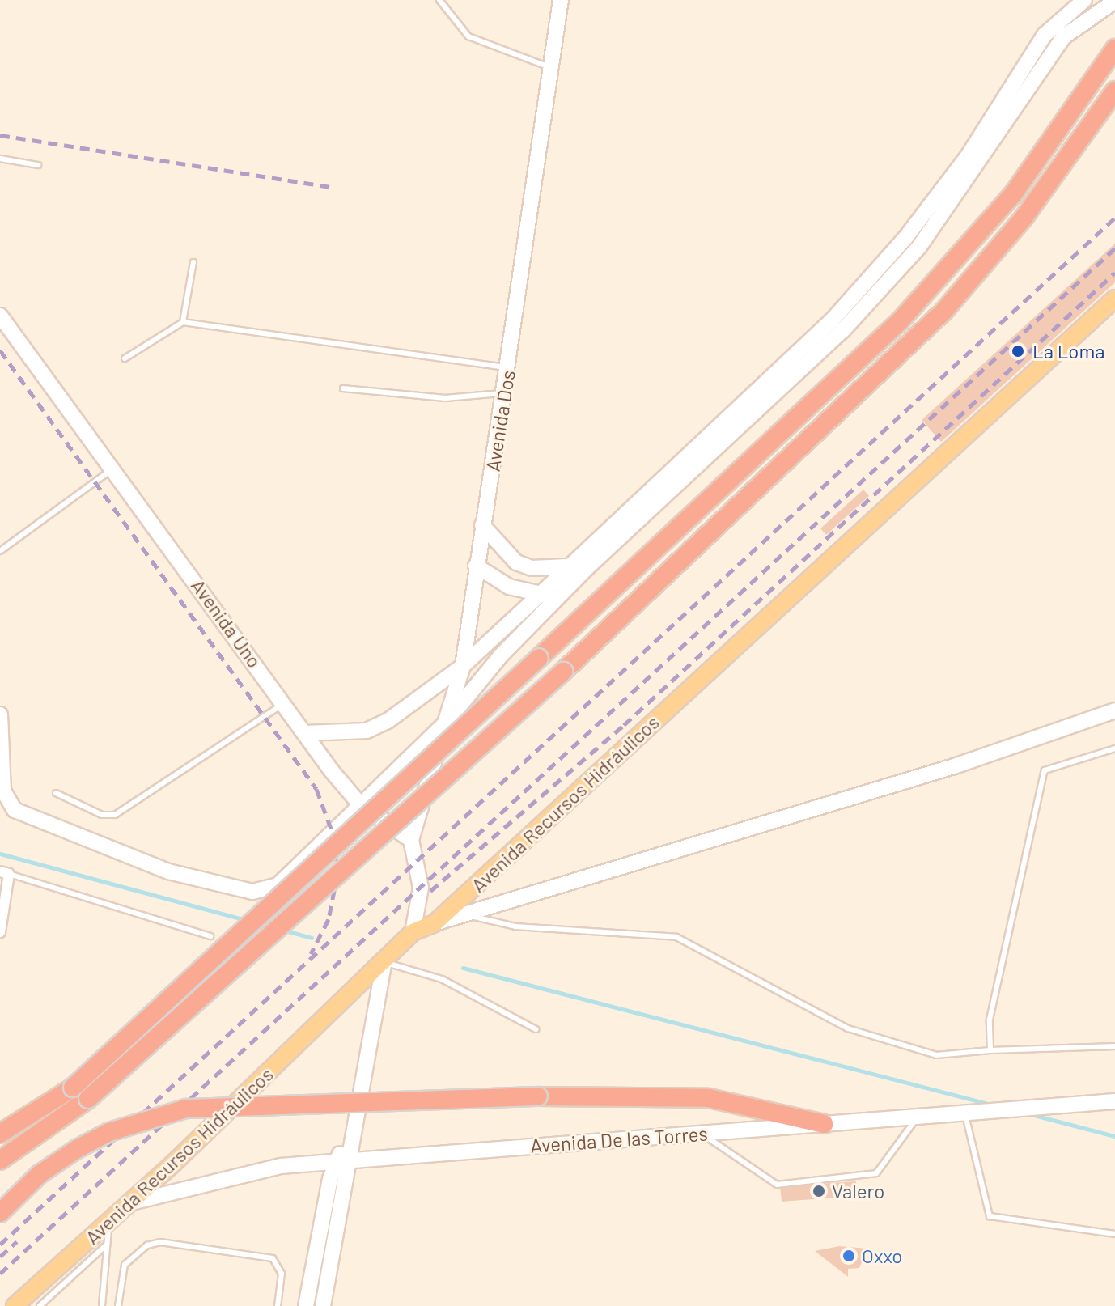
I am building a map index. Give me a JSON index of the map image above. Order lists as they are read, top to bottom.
{
  "streets": {
    "main road": [
      "Avenida Dos",
      "Avenida Uno",
      "Avenida Recursos Hidráulicos",
      "Avenida De las Torres"
    ]
  },
  "crossings": [
    ["Avenida Dos", "Avenida Uno"],
    ["Avenida Recursos Hidráulicos", "Avenida De las Torres"]
  ],
  "places": ["La Loma", "Valero", "Oxxo"]
}
